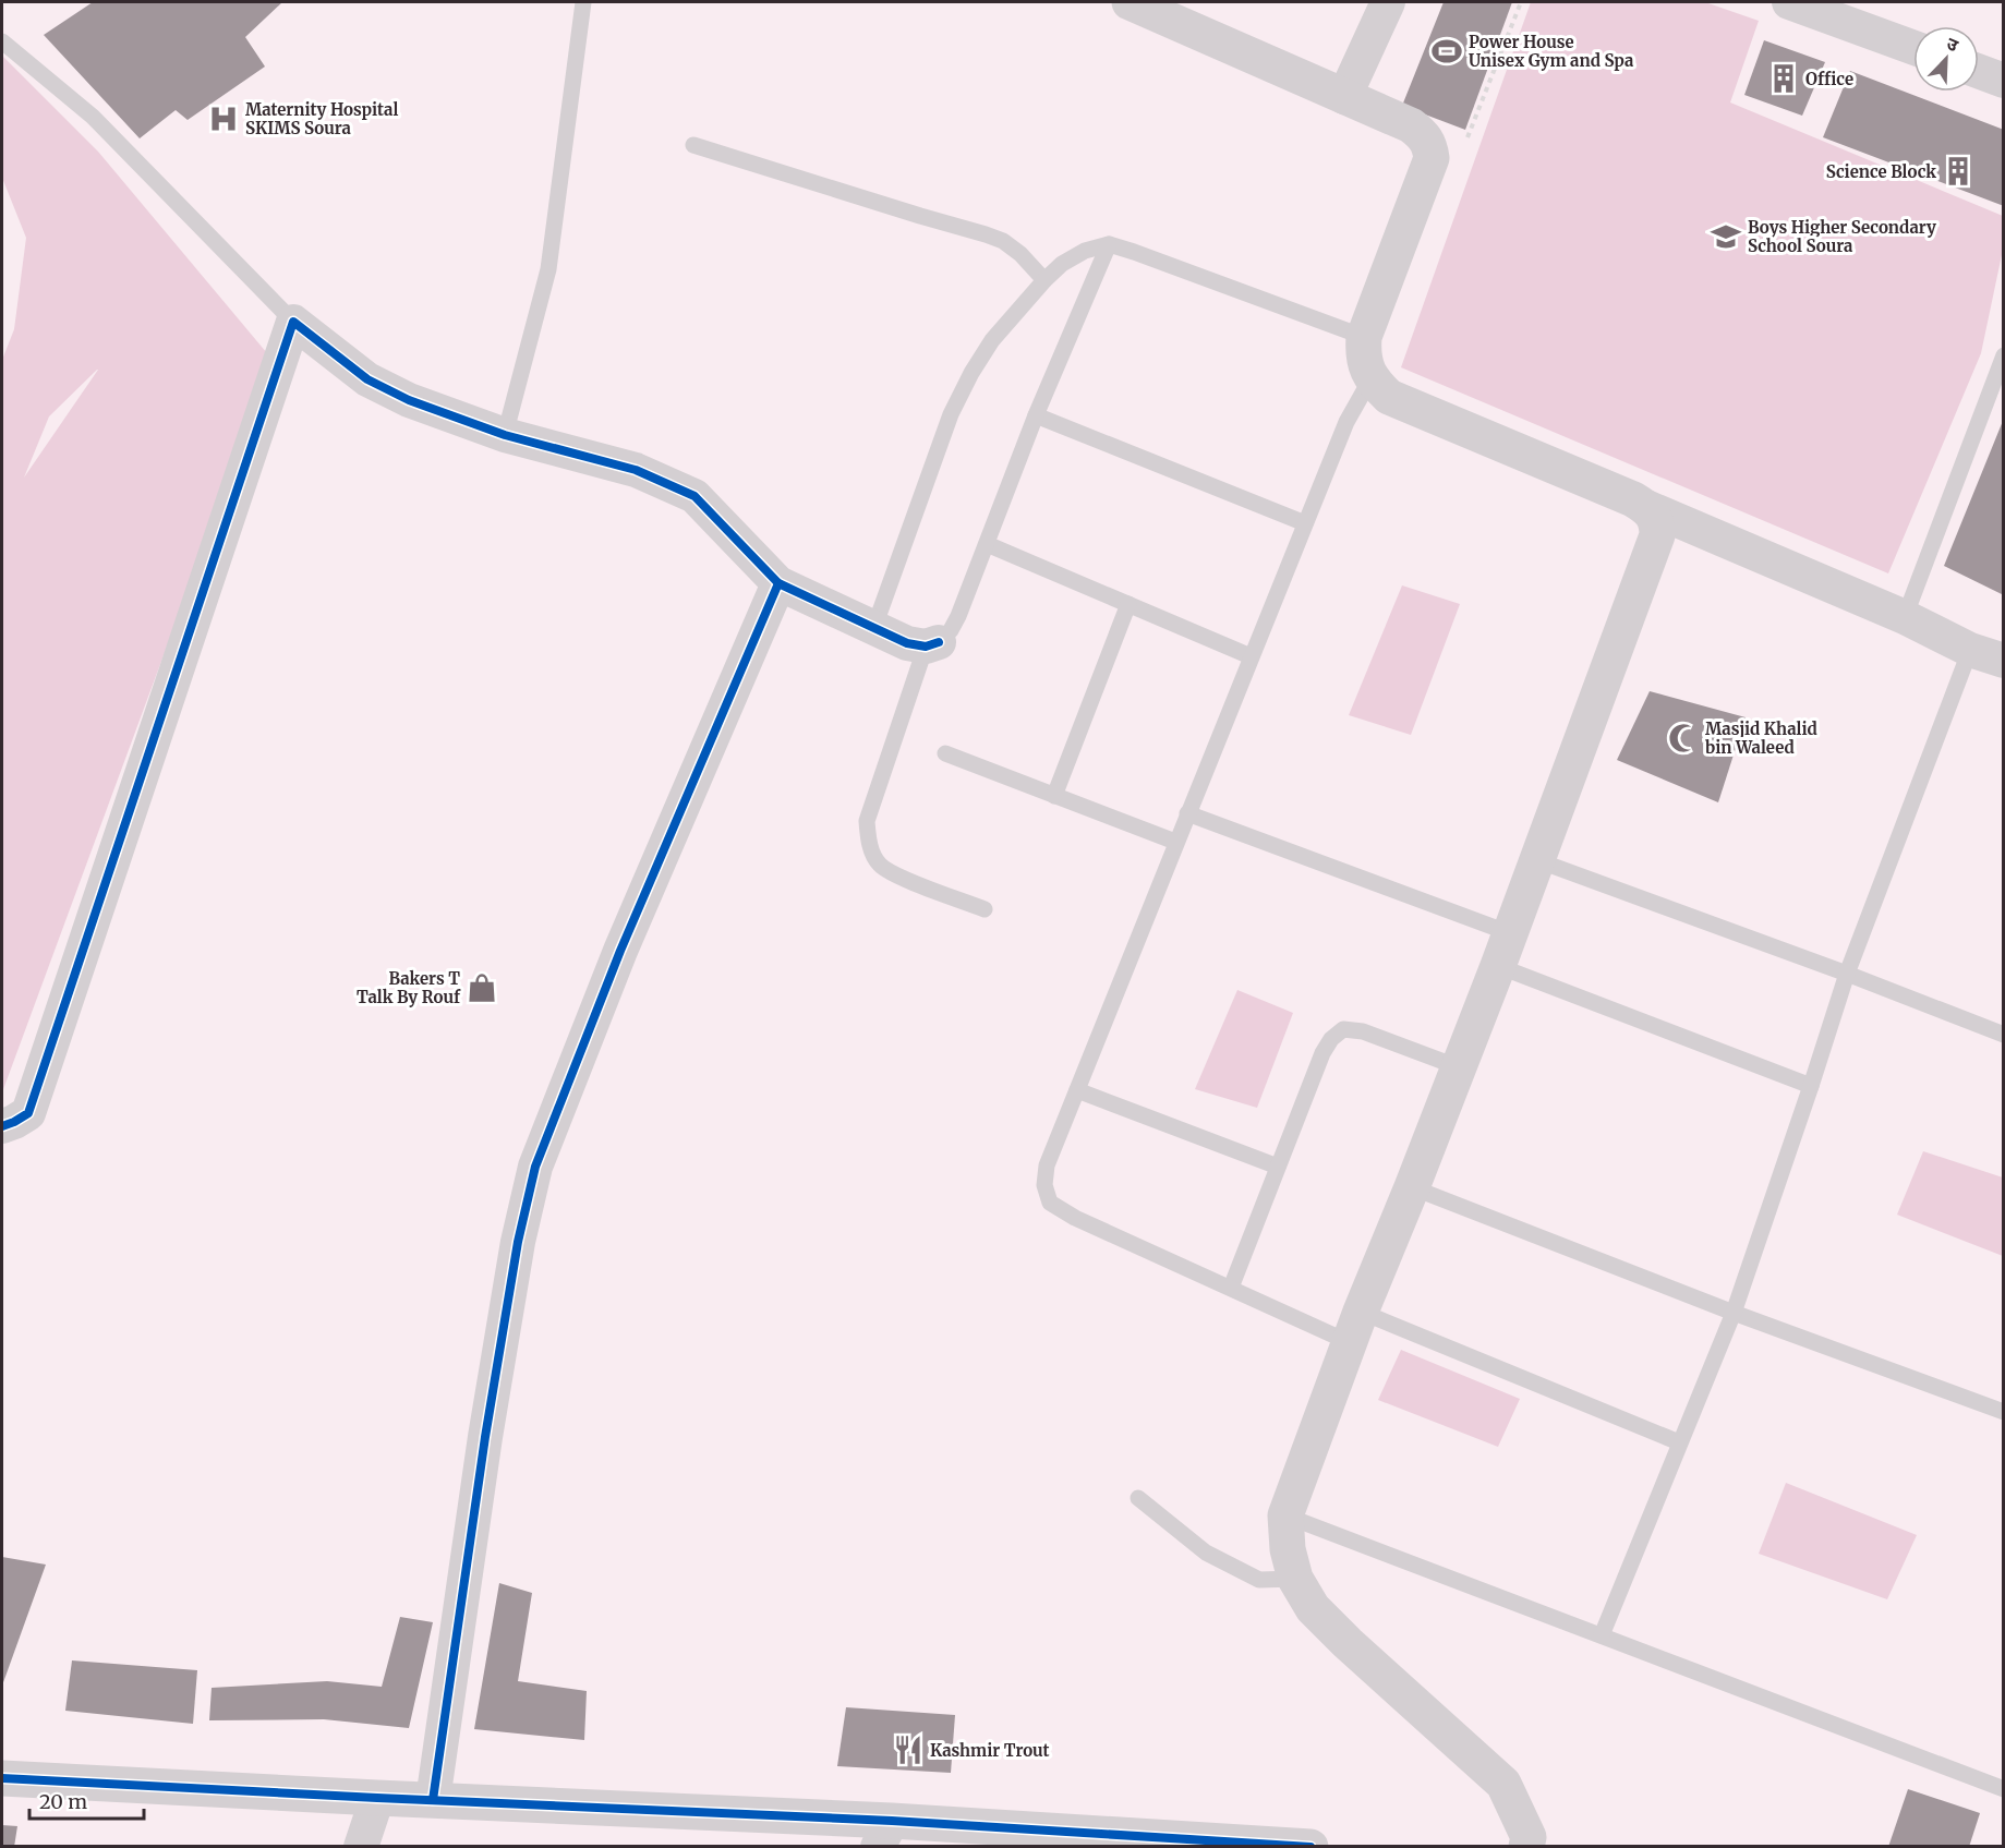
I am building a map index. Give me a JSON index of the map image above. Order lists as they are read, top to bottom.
{
  "places": {
    "sports": ["Power House Unisex Gym and Spa"],
    "building": ["Office", "Science Block"],
    "hospital": ["Maternity Hospital SKIMS Soura"],
    "school or university": ["Boys Higher Secondary School Soura"],
    "mosque": ["Masjid Khalid bin Waleed"],
    "shop": ["Bakers T Talk By Rouf"],
    "restaurant": ["Kashmir Trout"]
  },
  "scale_bar": "20 m",
  "north": "top right"
}
